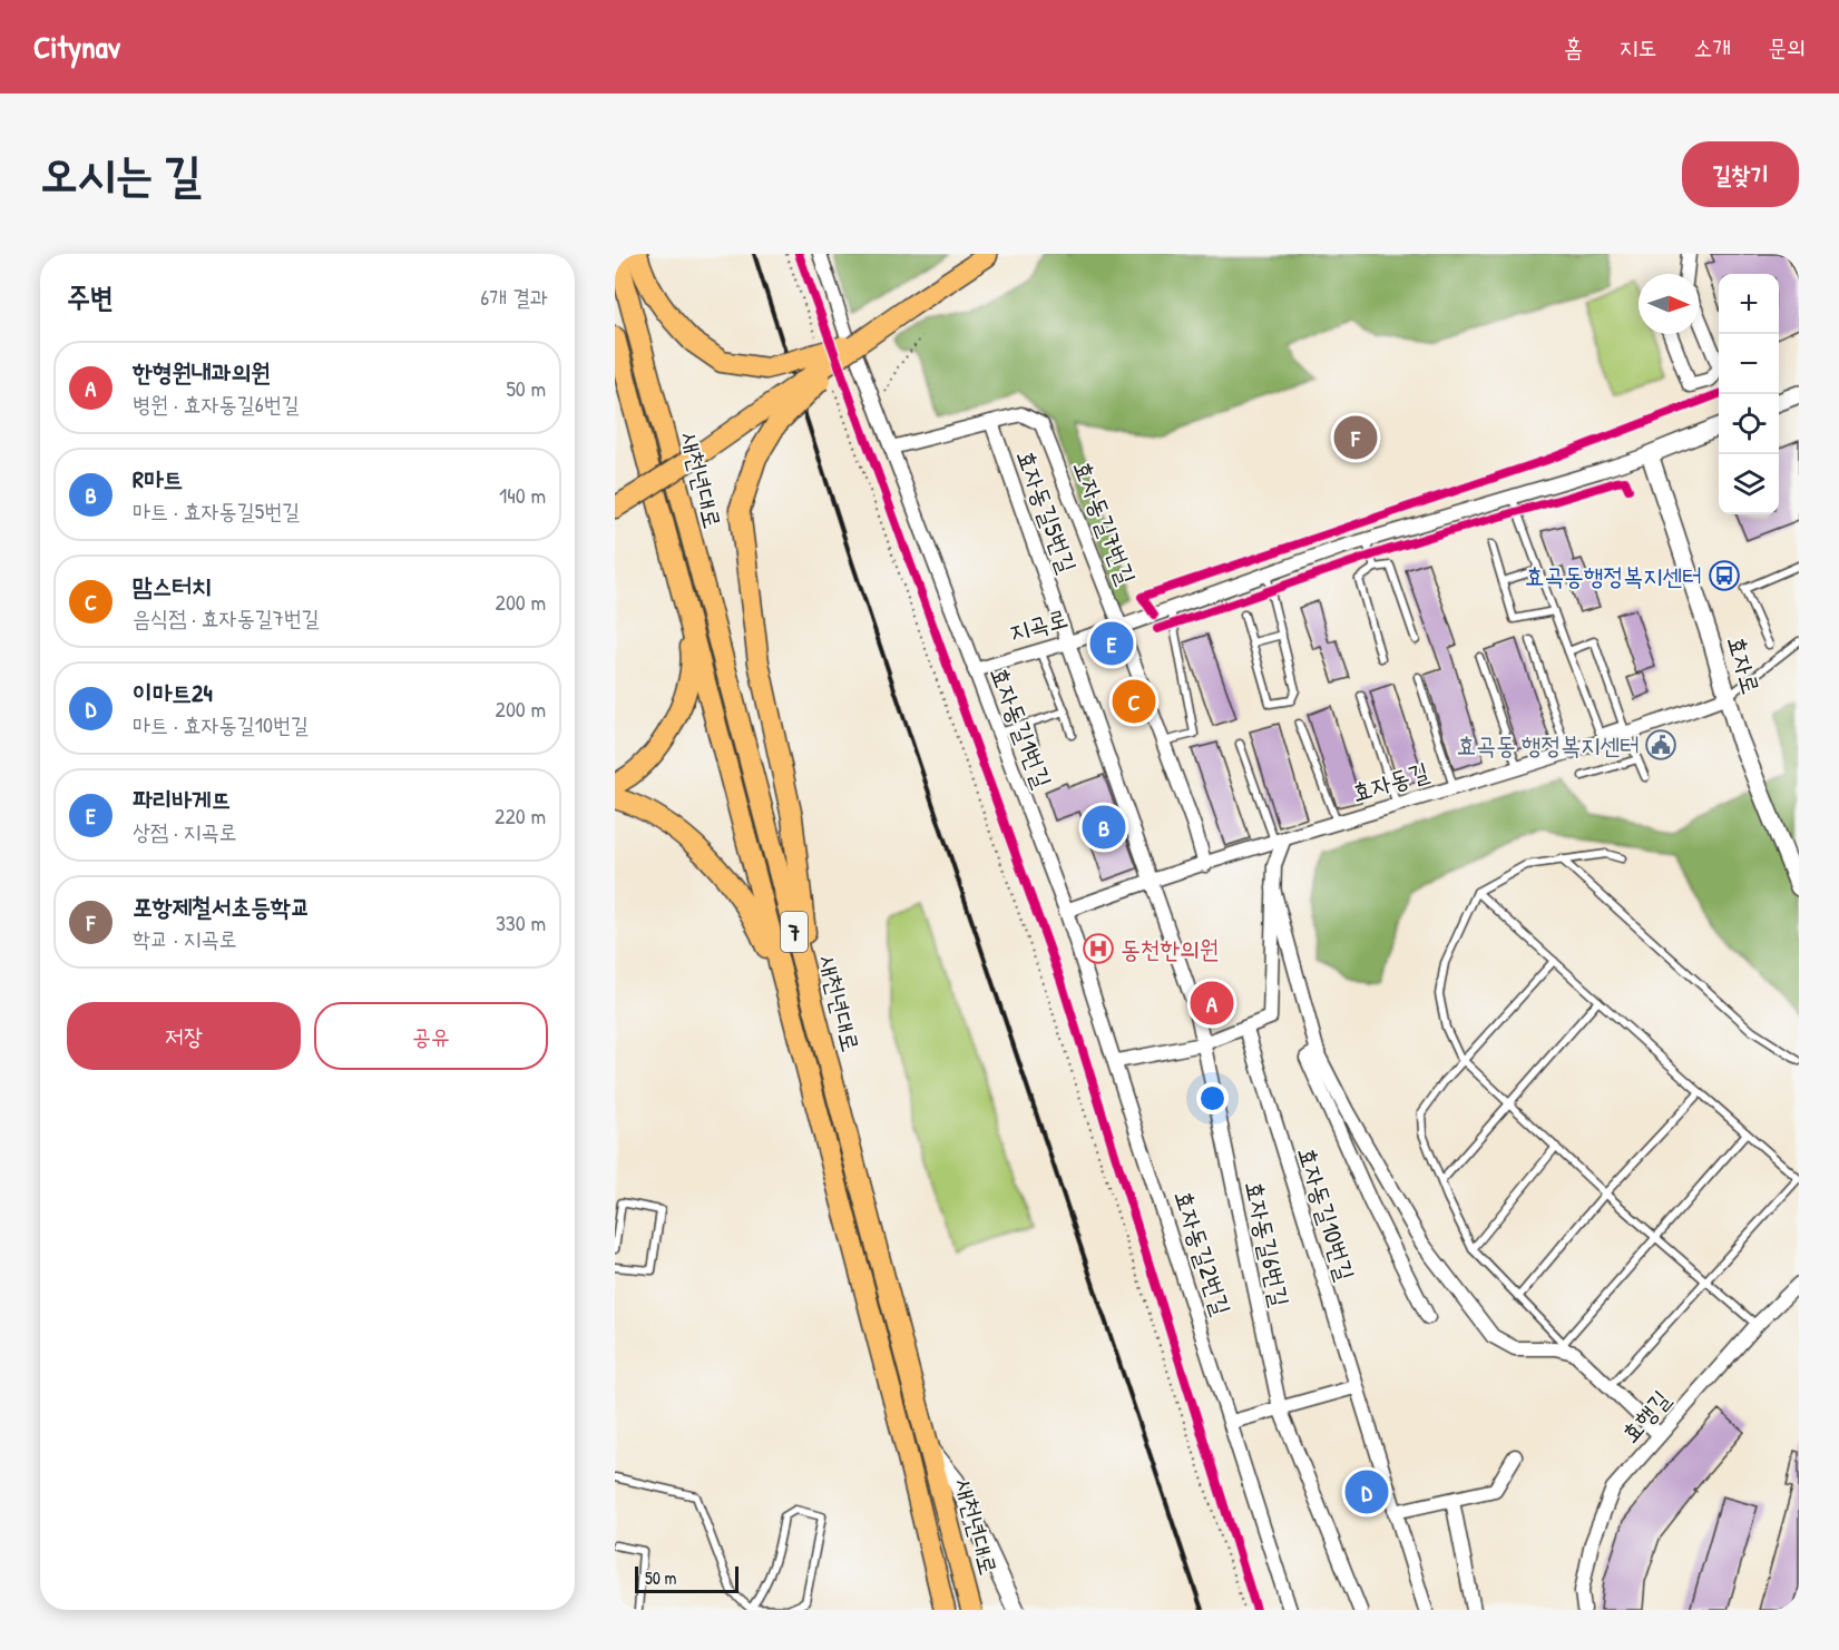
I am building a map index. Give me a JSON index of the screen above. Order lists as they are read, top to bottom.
{
  "streets": {
    "main road": ["새천년대로", "7"],
    "street": [
      "효자동길5번길",
      "효자동길7번길",
      "지곡로",
      "효자로",
      "효자동길1번길",
      "효자동길",
      "효자동길10번길",
      "효자동길6번길",
      "효자동길2번길",
      "효행길"
    ]
  },
  "crossings": [
    ["효자동길5번길", "효자동길7번길"],
    ["효자동길5번길", "지곡로"],
    ["효자동길5번길", "효자동길"],
    ["효자동길5번길", "효자동길6번길"],
    ["효자동길7번길", "지곡로"],
    ["효자동길7번길", "효자동길"],
    ["지곡로", "효자로"],
    ["지곡로", "효자동길1번길"],
    ["효자로", "효자동길"],
    ["효자동길1번길", "효자동길"],
    ["효자동길1번길", "효자동길2번길"],
    ["효자동길", "효자동길6번길"],
    ["효자동길", "효자동길2번길"]
  ],
  "places": {
    "bus stop": ["효곡동행정복지센터"],
    "public building": ["효곡동 행정복지센터"],
    "hospital": ["동천한의원"]
  },
  "scale_bar": "50 m",
  "north": "right",
  "page": {
    "header": "Citynav",
    "nav": [
      "홈",
      "지도",
      "소개",
      "문의"
    ],
    "title": "오시는 길",
    "buttons": [
      "길찾기",
      ["저장", "공유"]
    ],
    "heading": ["주변", "6개 결과"],
    "map_buttons": ["+", "−"],
    "list": [
      {
        "mark": "A",
        "name": "한형원내과의원",
        "note": "병원 · 효자동길6번길",
        "value": "50 m"
      },
      {
        "mark": "B",
        "name": "R마트",
        "note": "마트 · 효자동길5번길",
        "value": "140 m"
      },
      {
        "mark": "C",
        "name": "맘스터치",
        "note": "음식점 · 효자동길7번길",
        "value": "200 m"
      },
      {
        "mark": "D",
        "name": "이마트24",
        "note": "마트 · 효자동길10번길",
        "value": "200 m"
      },
      {
        "mark": "E",
        "name": "파리바게뜨",
        "note": "상점 · 지곡로",
        "value": "220 m"
      },
      {
        "mark": "F",
        "name": "포항제철서초등학교",
        "note": "학교 · 지곡로",
        "value": "330 m"
      }
    ],
    "pins": [
      "F",
      "E",
      "C",
      "B",
      "A",
      "D"
    ],
    "scale": "50 m"
  }
}
